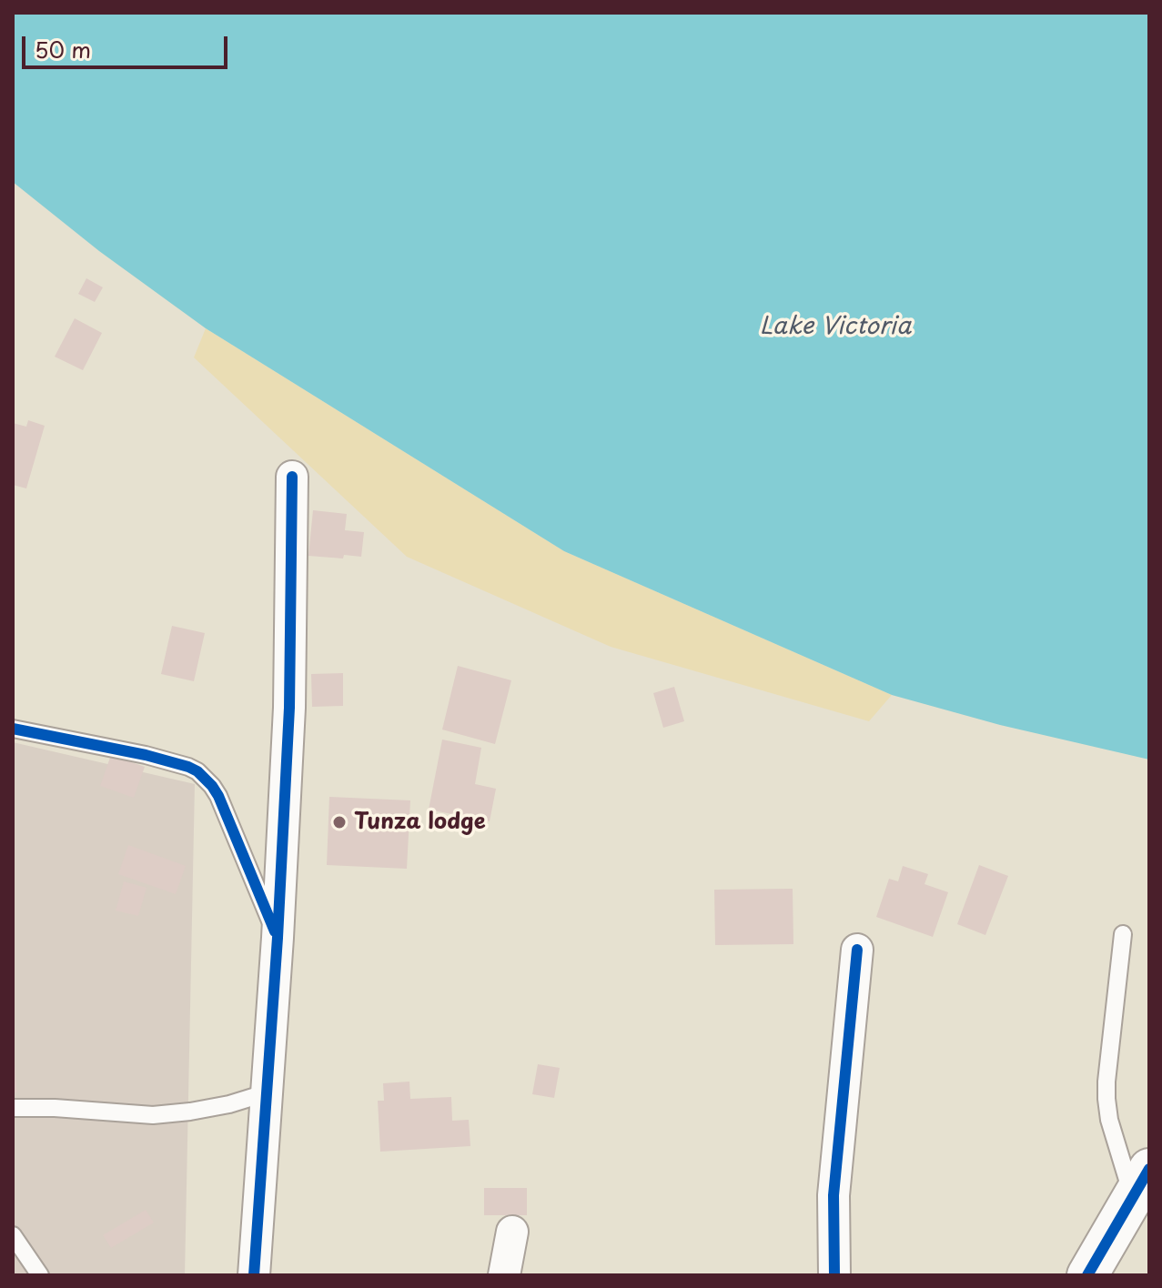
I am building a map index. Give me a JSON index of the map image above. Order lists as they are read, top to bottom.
{
  "water": ["Lake Victoria"],
  "places": ["Tunza lodge"],
  "scale_bar": "50 m"
}
